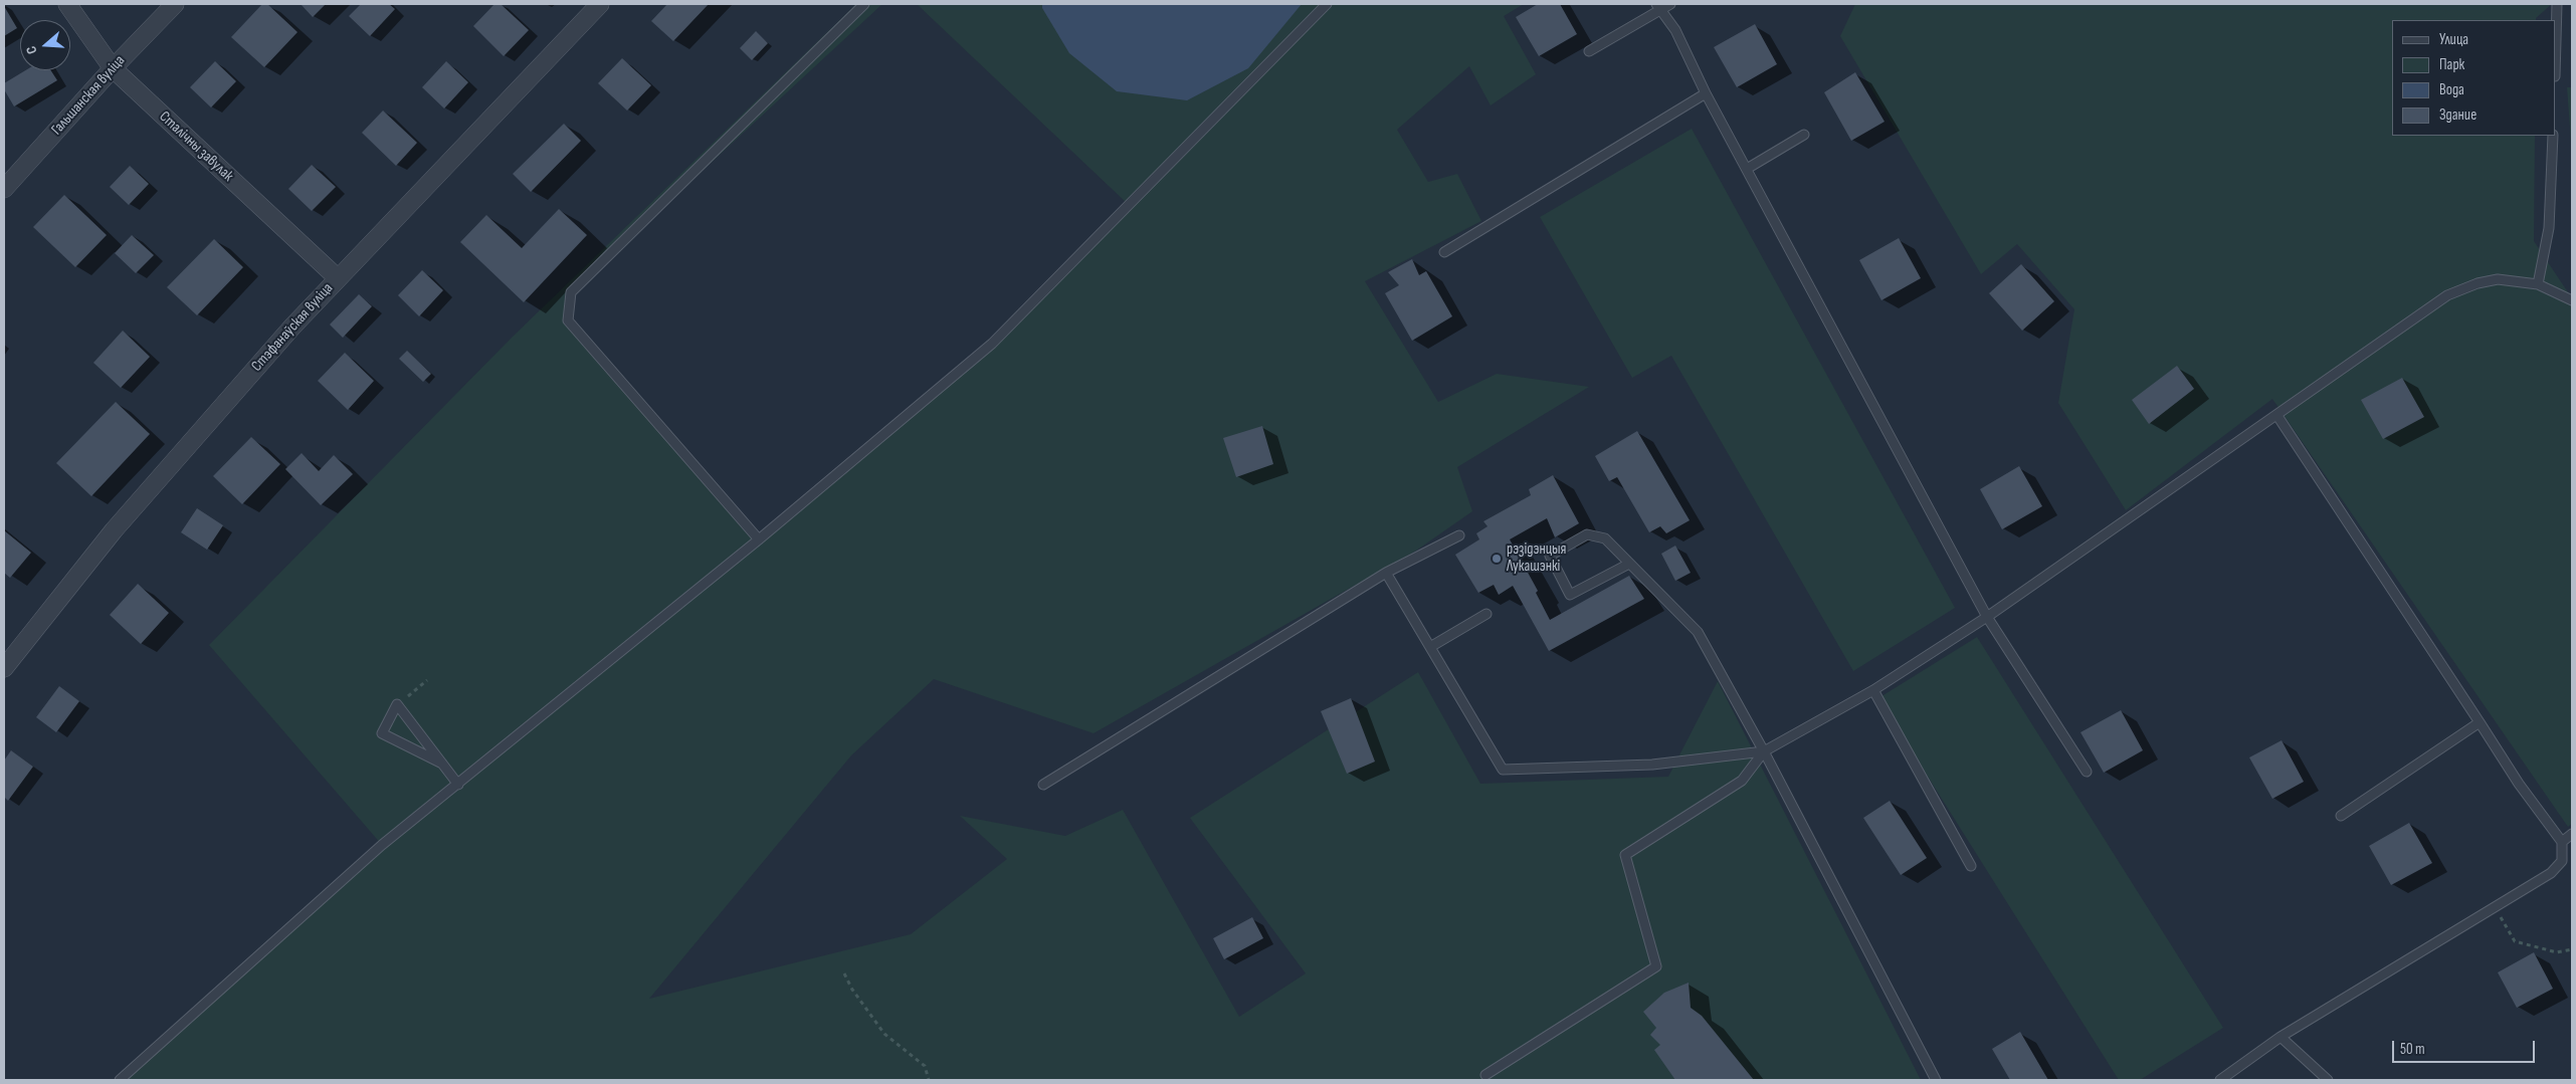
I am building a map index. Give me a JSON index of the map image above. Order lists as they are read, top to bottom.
{
  "streets": {
    "street": ["Гальшанская вуліца", "Сталічны завулак", "Стэфанаўская вуліца"]
  },
  "crossings": [
    ["Гальшанская вуліца", "Сталічны завулак"],
    ["Сталічны завулак", "Стэфанаўская вуліца"]
  ],
  "places": ["рэзідэнцыя Лукашэнкі"],
  "legend": [
    "Улица",
    "Парк",
    "Вода",
    "Здание"
  ],
  "scale_bar": "50 m",
  "north": "left"
}
